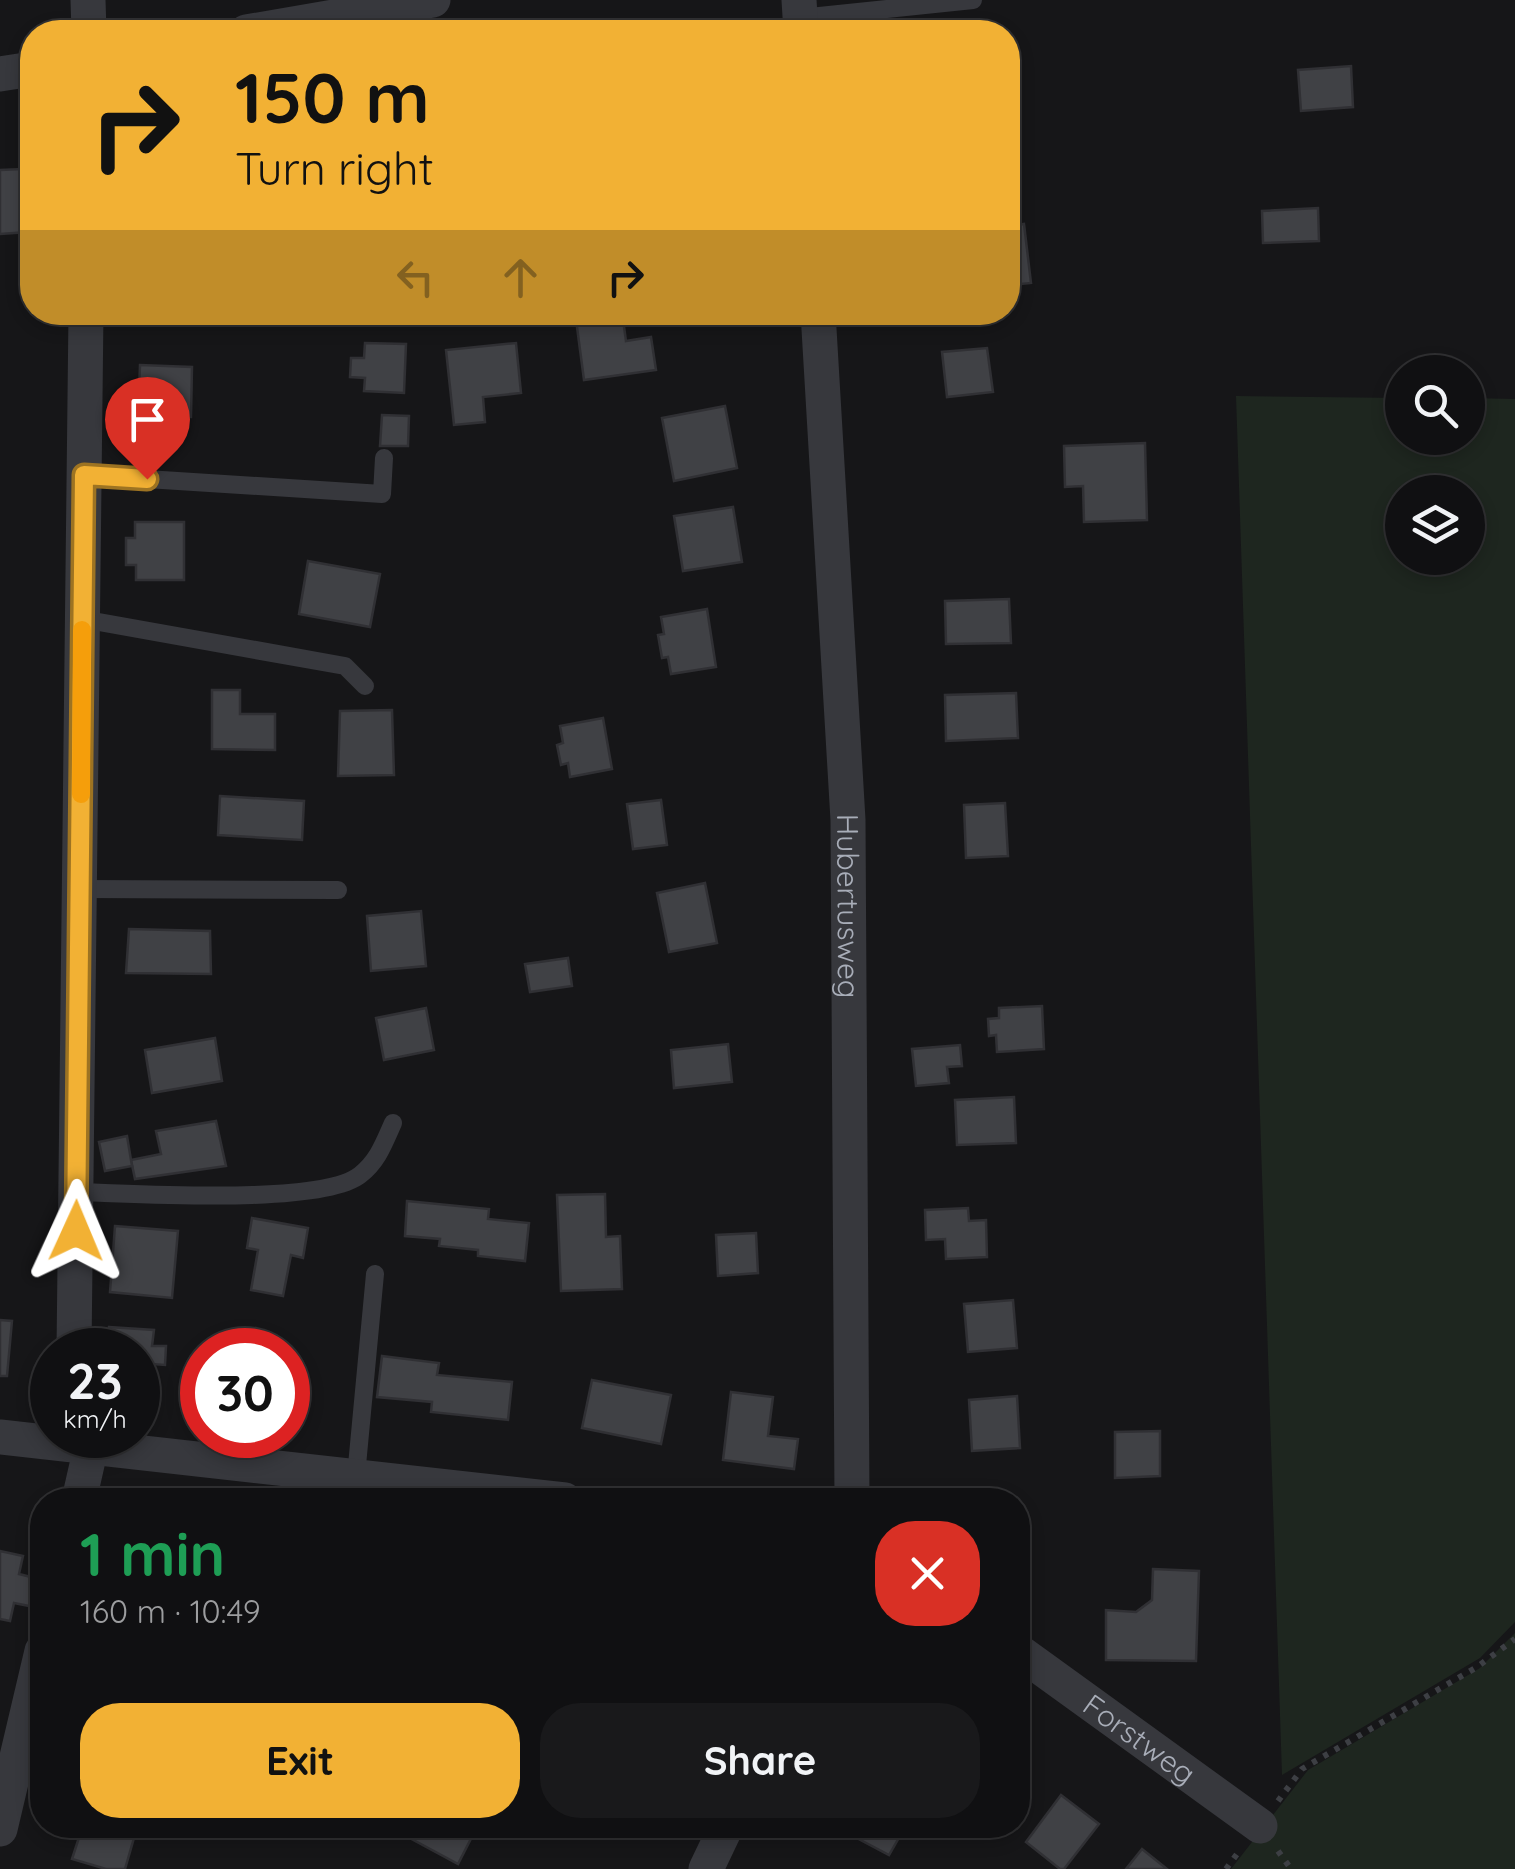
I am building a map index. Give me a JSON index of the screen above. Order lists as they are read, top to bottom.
{
  "streets": {
    "street": ["Hubertusweg", "Forstweg"]
  },
  "page": {
    "turn": ["150 m", "Turn right"],
    "speed": "23 km/h",
    "limit": "30",
    "heading": ["1 min", "160 m · 10:49"],
    "buttons": ["Exit", "Share"]
  }
}
